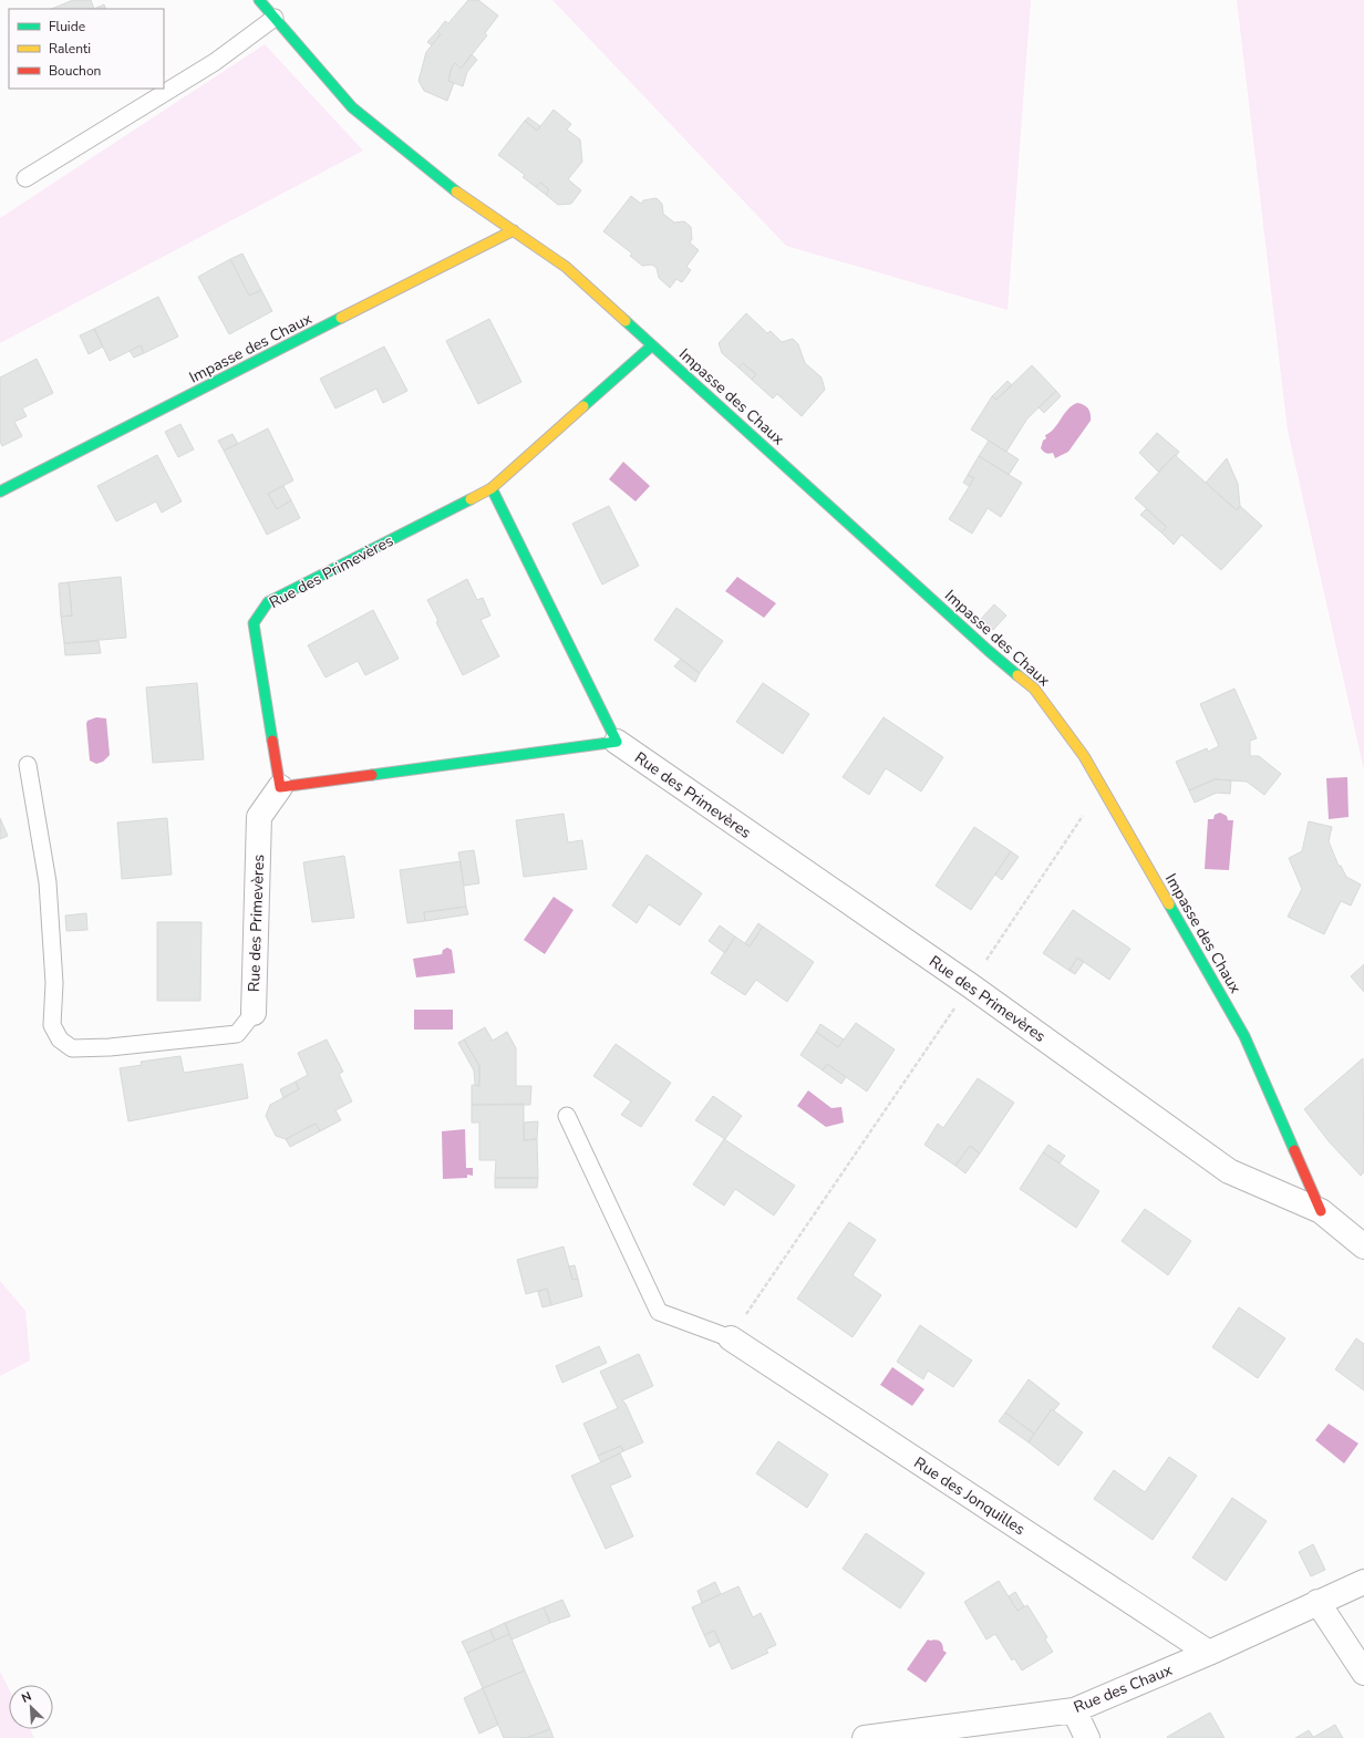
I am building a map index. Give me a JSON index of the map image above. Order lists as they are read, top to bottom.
{
  "streets": {
    "street": [
      "Impasse des Chaux",
      "Rue des Primevères",
      "Rue des Jonquilles",
      "Rue des Chaux"
    ]
  },
  "crossings": [
    ["Impasse des Chaux", "Rue des Primevères"],
    ["Rue des Jonquilles", "Rue des Chaux"]
  ],
  "legend": ["Fluide", "Ralenti", "Bouchon"],
  "north": "top left"
}
